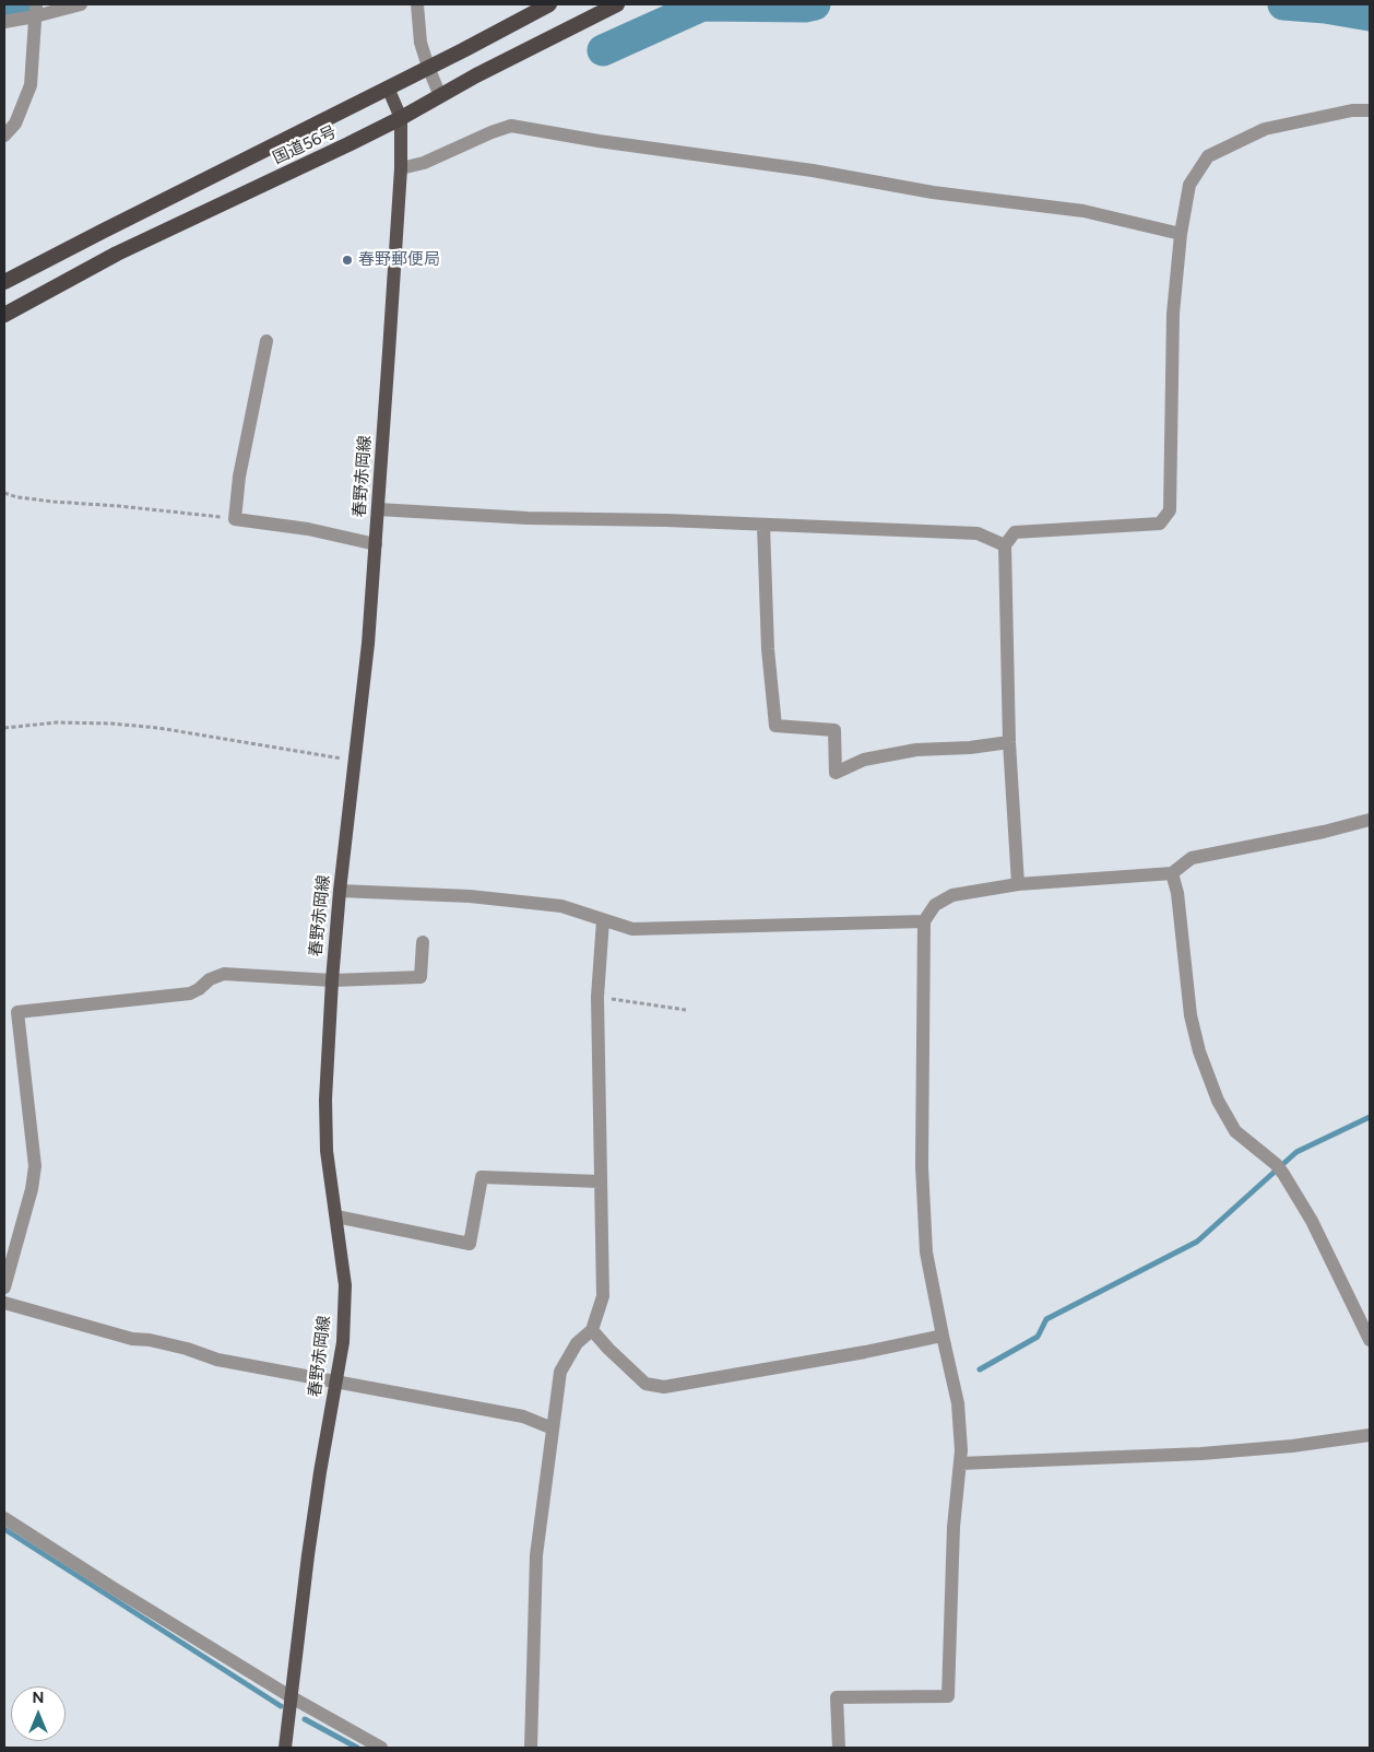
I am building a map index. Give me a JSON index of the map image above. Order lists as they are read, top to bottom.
{
  "streets": {
    "highway": ["国道56号"],
    "main road": ["春野赤岡線"]
  },
  "crossings": [
    ["国道56号", "春野赤岡線"]
  ],
  "places": ["春野郵便局"],
  "north": "top"
}
